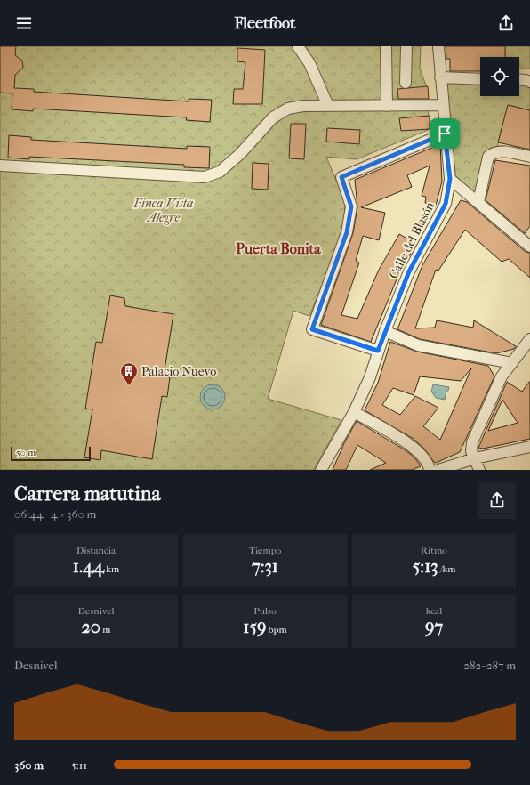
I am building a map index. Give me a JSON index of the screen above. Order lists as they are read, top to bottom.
{
  "streets": {
    "street": ["Calle del Blasón"]
  },
  "districts": ["Puerta Bonita"],
  "parks": ["Finca Vista Alegre"],
  "places": {
    "building": ["Palacio Nuevo"]
  },
  "scale_bar": "50 m",
  "page": {
    "header": "Fleetfoot",
    "scale": "50 m",
    "heading": ["Carrera matutina", "06:44 · 4 × 360 m"],
    "stats": [
      ["Distancia", "1.44 km"],
      ["Tiempo", "7:31"],
      ["Ritmo", "5:13 /km"],
      ["Desnivel", "20 m"],
      ["Pulso", "159 bpm"],
      ["kcal", "97"]
    ],
    "chart": ["Desnivel", "282–287 m"],
    "list": [
      {
        "name": "360 m",
        "note": "5:11"
      }
    ]
  }
}
